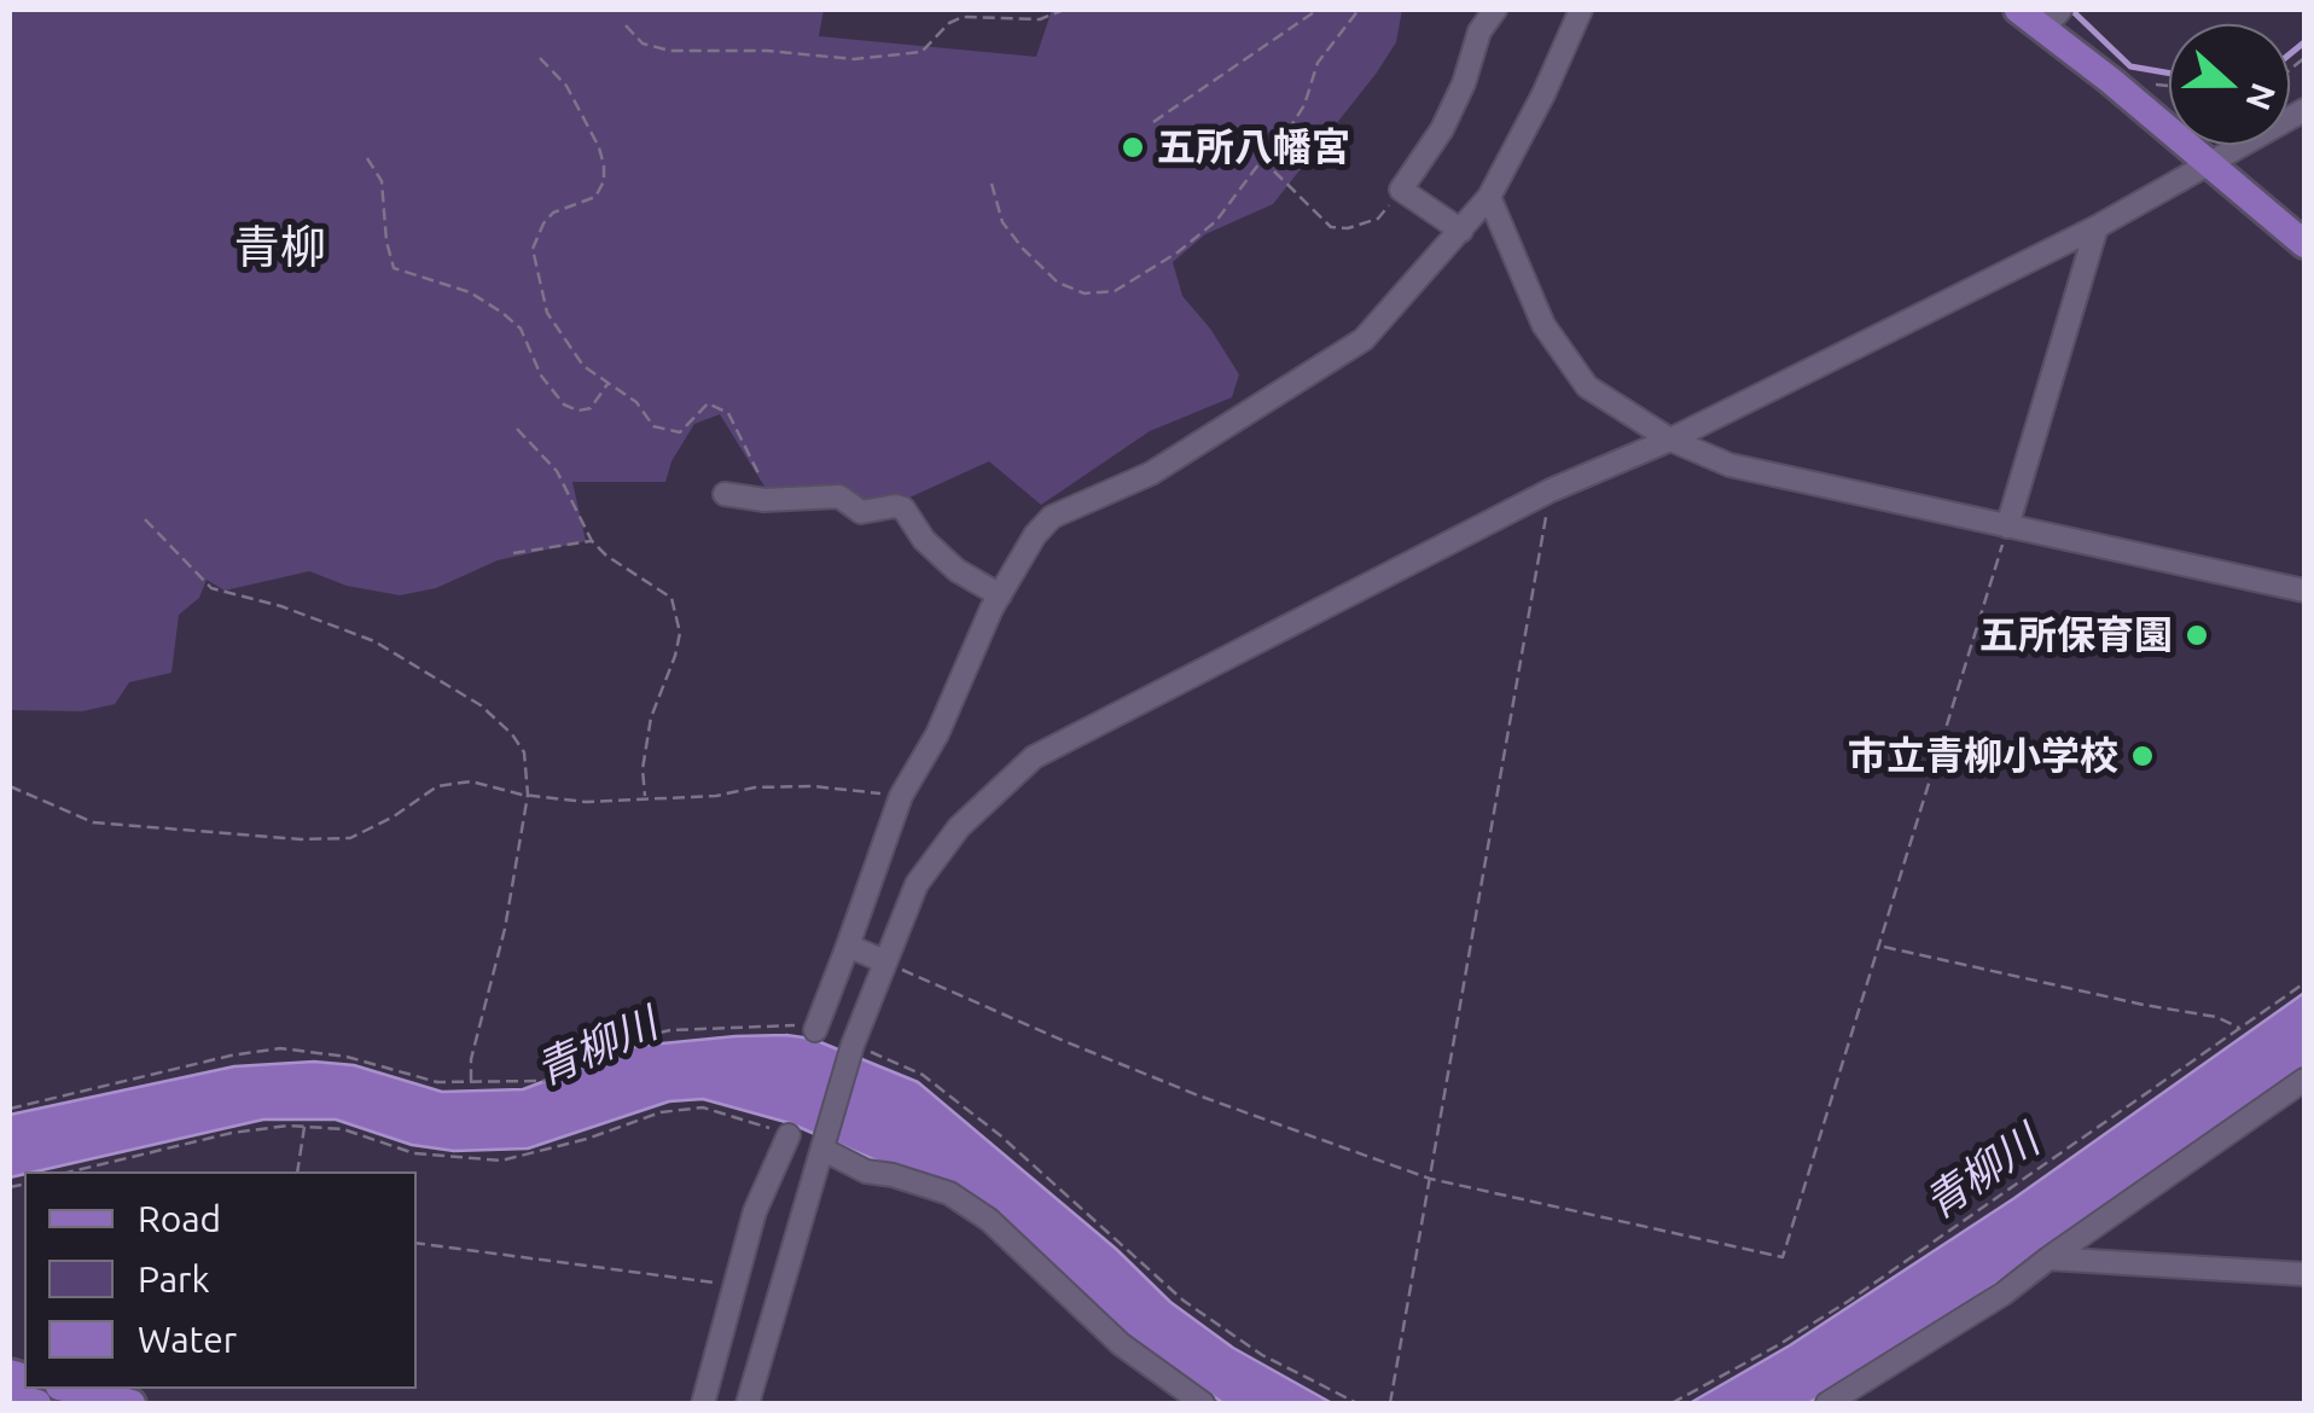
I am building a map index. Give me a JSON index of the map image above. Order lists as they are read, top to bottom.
{
  "districts": ["青柳"],
  "water": ["青柳川"],
  "places": ["五所八幡宮", "五所保育園", "市立青柳小学校"],
  "legend": ["Road", "Park", "Water"],
  "north": "right"
}
